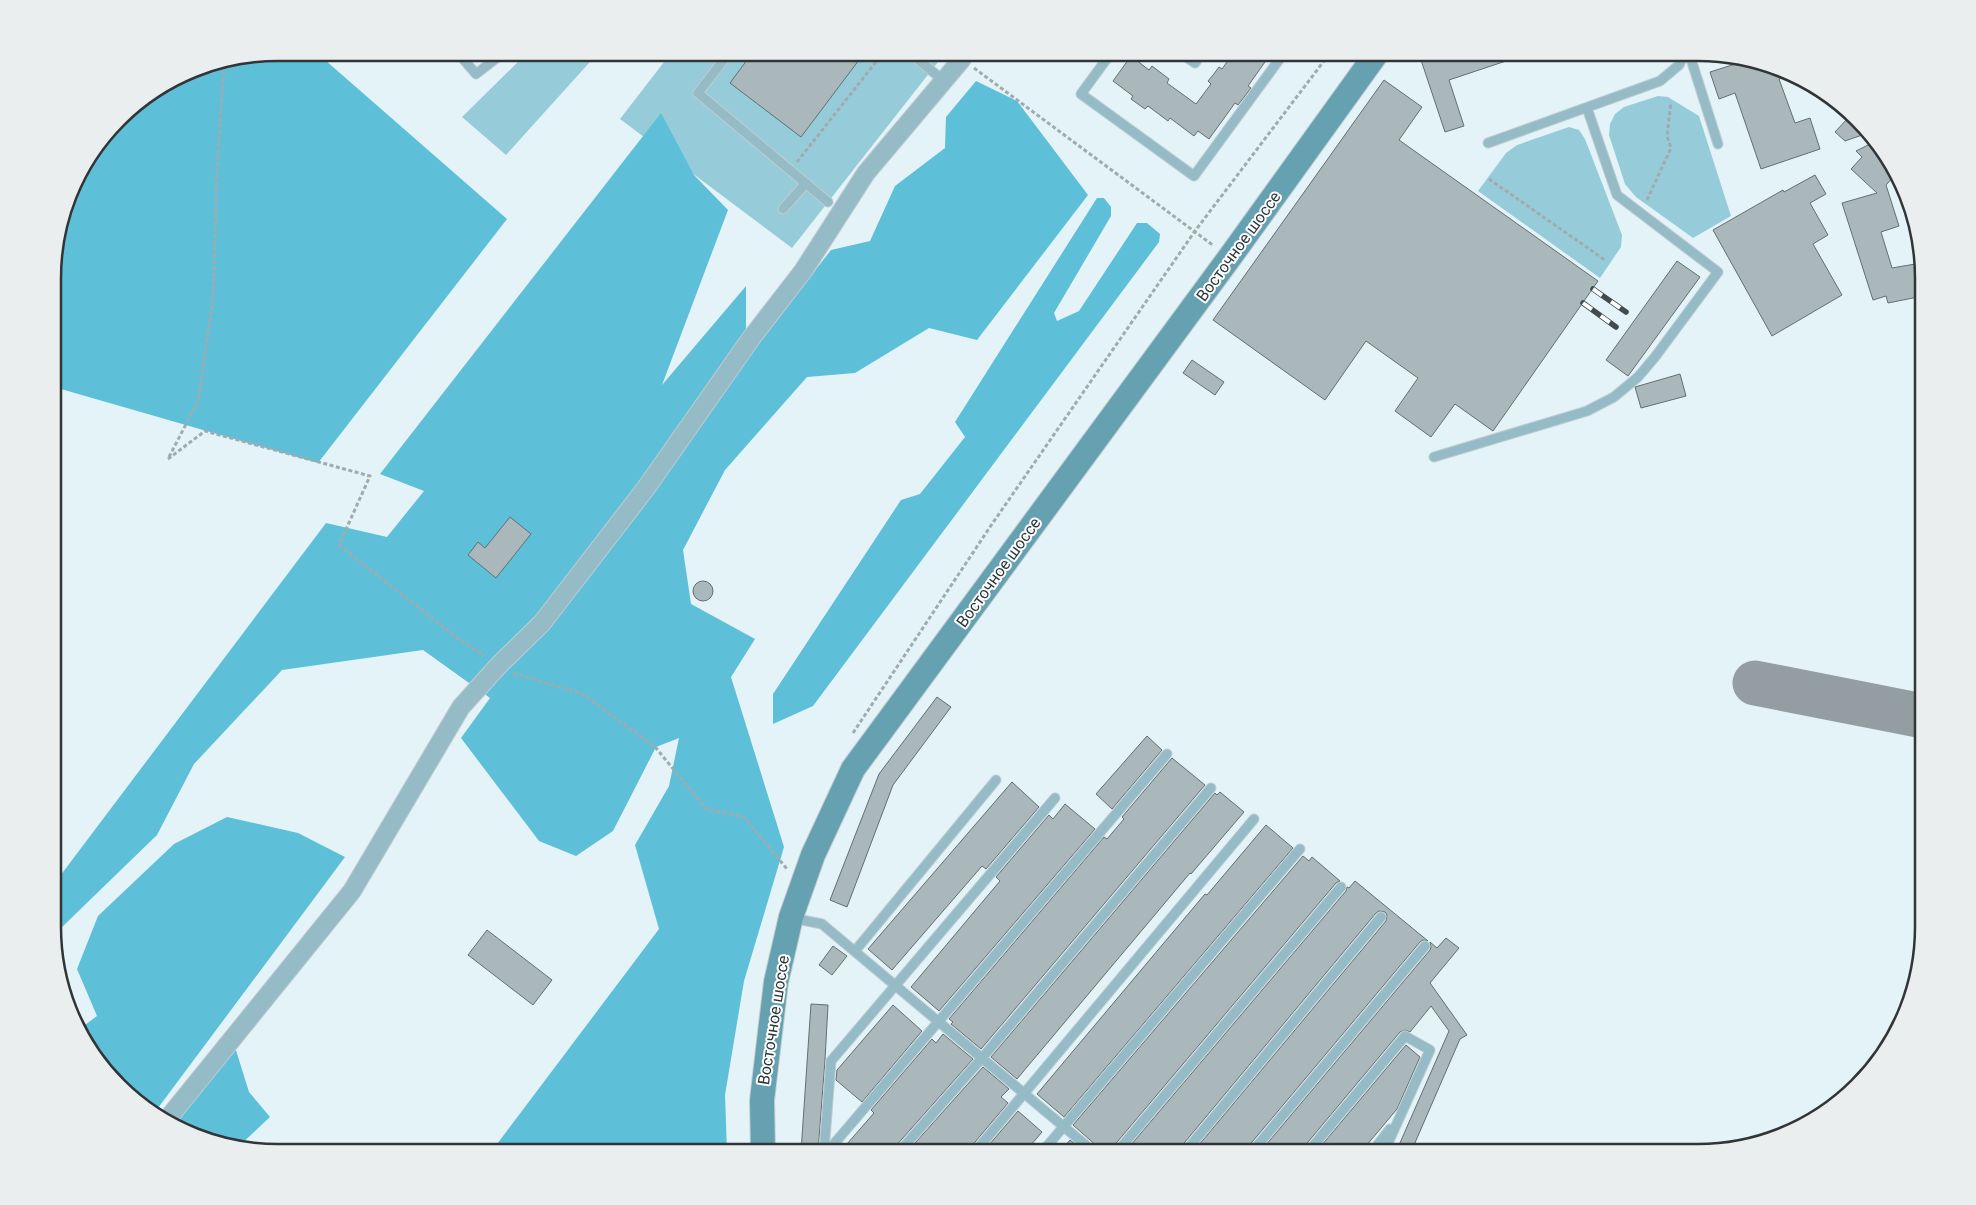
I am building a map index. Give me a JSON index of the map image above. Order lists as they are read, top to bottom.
{
  "streets": {
    "main road": ["Восточное шоссе"]
  }
}
